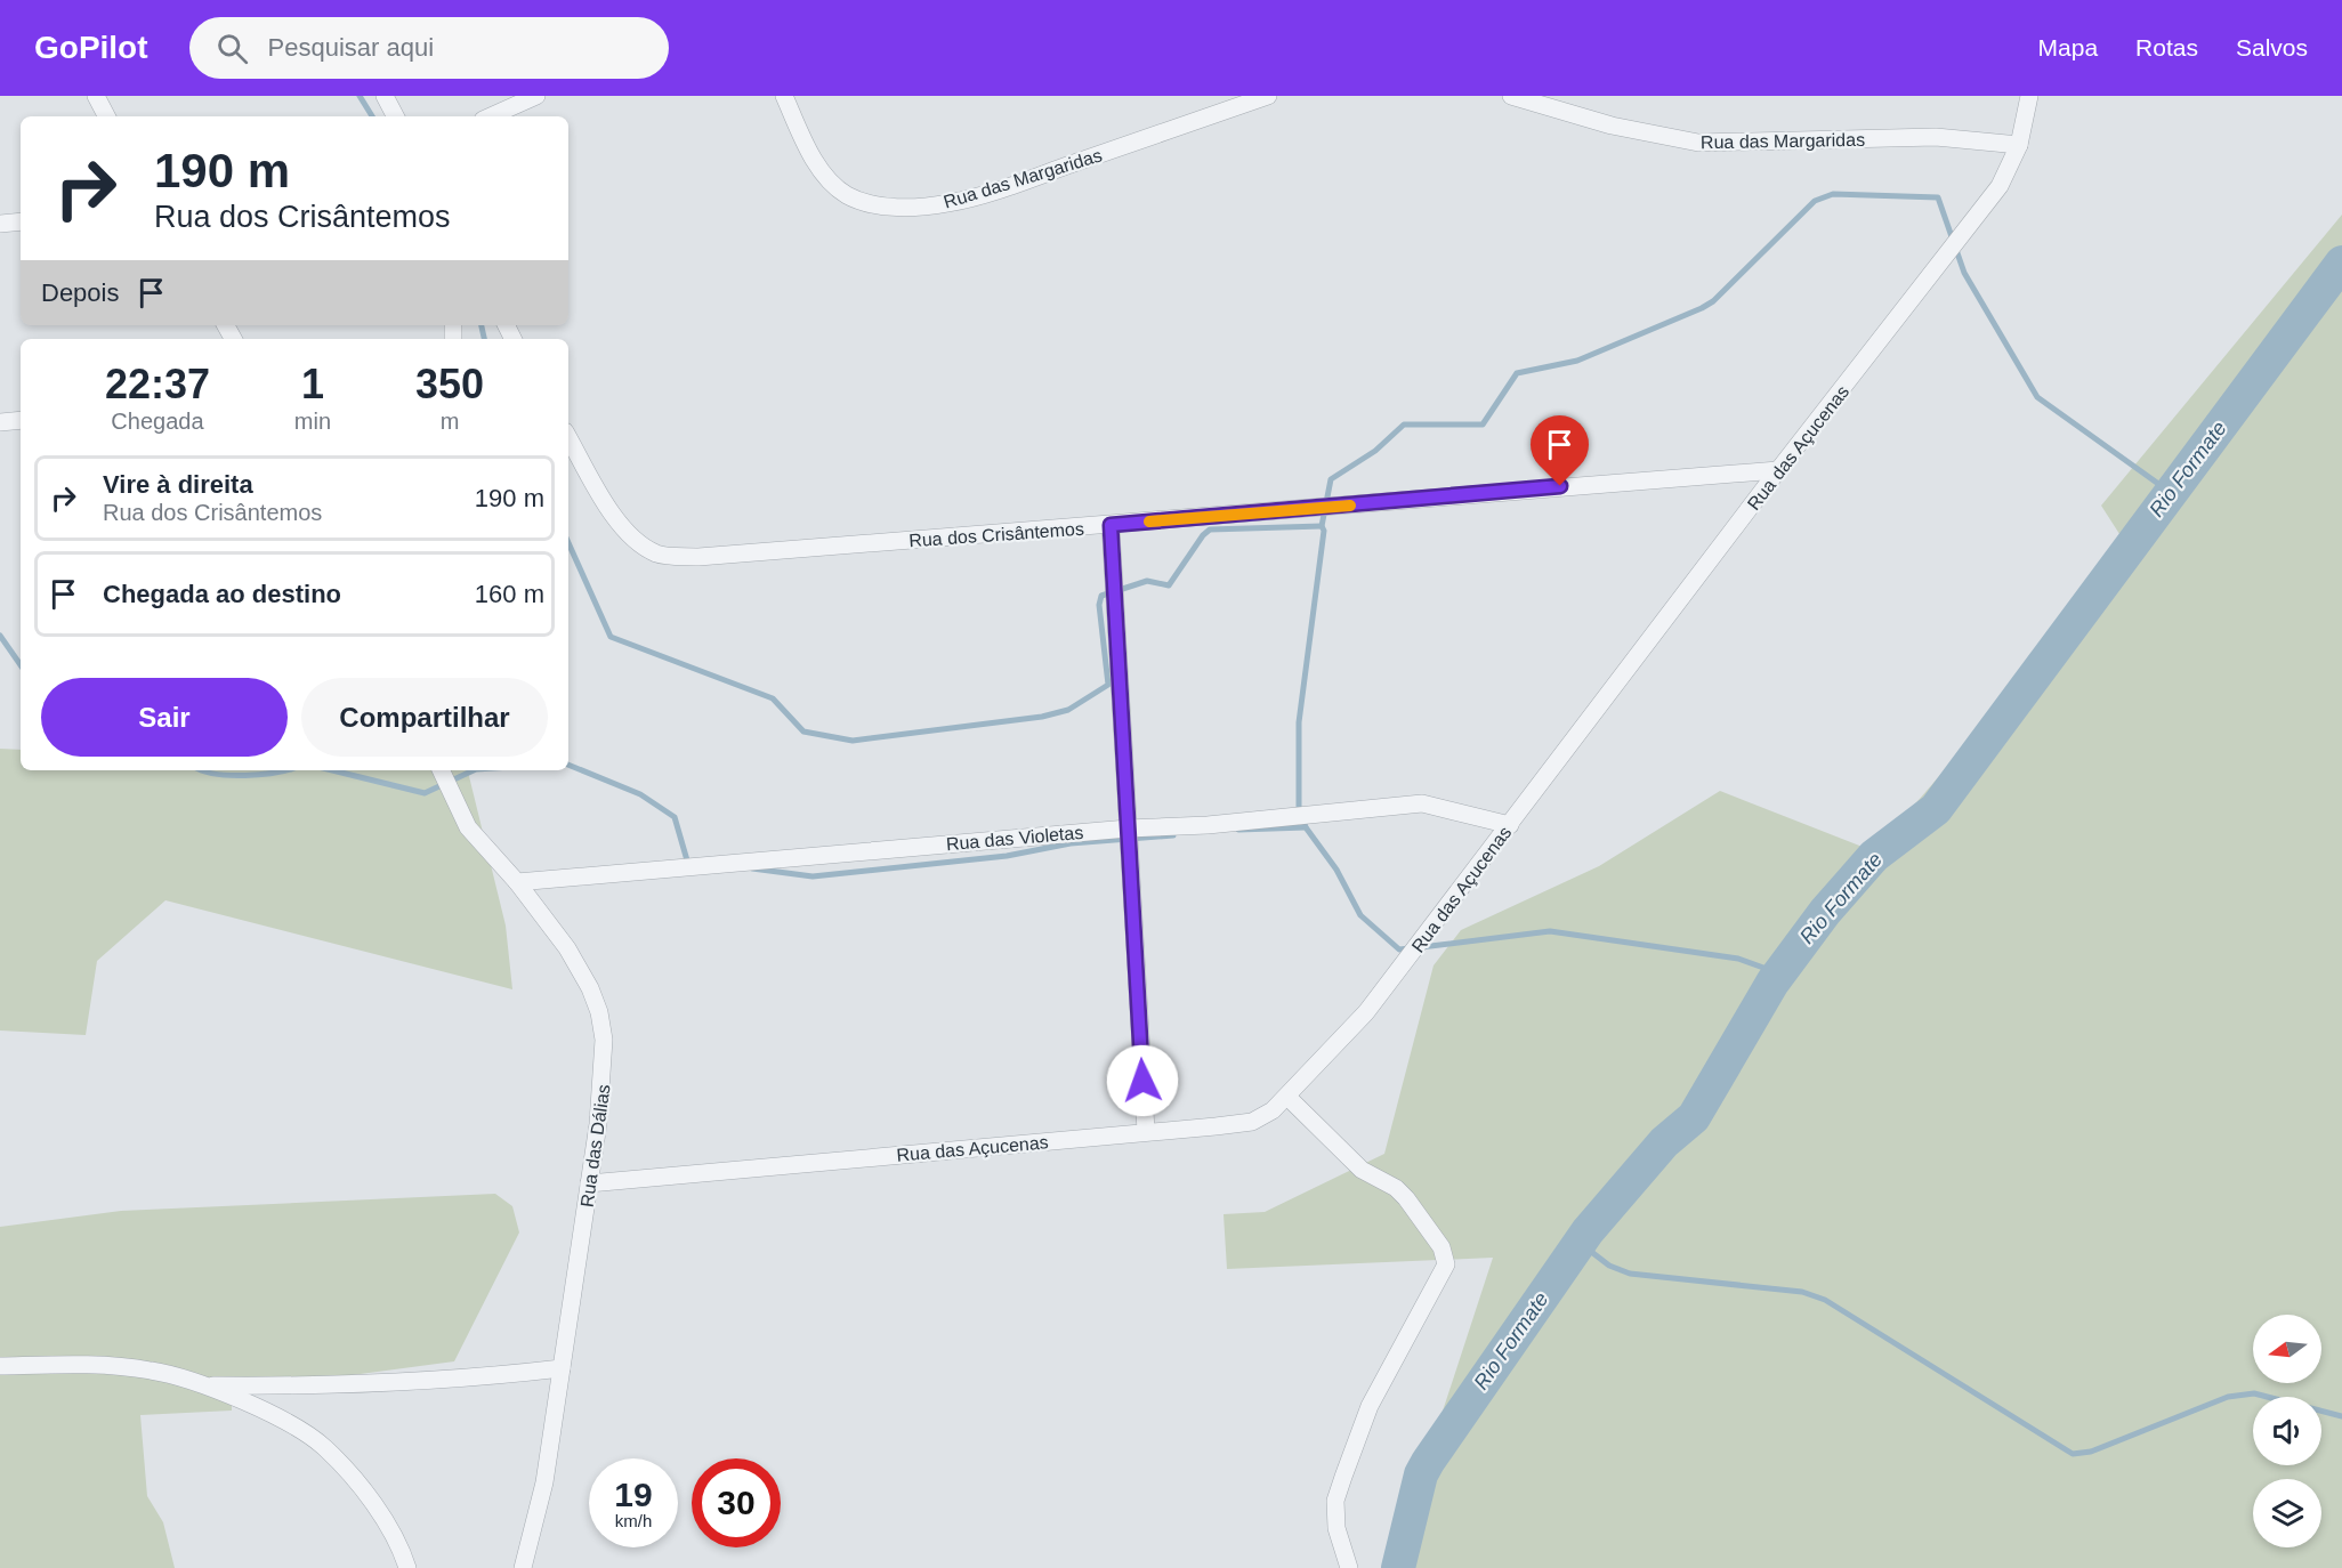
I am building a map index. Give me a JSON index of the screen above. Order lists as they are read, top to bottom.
{
  "streets": {
    "street": [
      "Rua das Margaridas",
      "Rua das Açucenas",
      "Rua dos Crisântemos",
      "Rua das Violetas",
      "Rua das Dálias"
    ]
  },
  "crossings": [
    ["Rua das Margaridas", "Rua das Açucenas"],
    ["Rua das Açucenas", "Rua dos Crisântemos"],
    ["Rua das Açucenas", "Rua das Violetas"],
    ["Rua das Açucenas", "Rua das Dálias"],
    ["Rua das Violetas", "Rua das Dálias"]
  ],
  "water": ["Rio Formate"],
  "north": "left",
  "page": {
    "header": "GoPilot",
    "search": "Pesquisar aqui",
    "nav": ["Mapa", "Rotas", "Salvos"],
    "turn": ["190 m", "Rua dos Crisântemos"],
    "then": "Depois",
    "eta": [
      "22:37",
      "Chegada",
      "1",
      "min",
      "350",
      "m"
    ],
    "list": [
      {
        "name": "Vire à direita",
        "note": "Rua dos Crisântemos",
        "value": "190 m"
      },
      {
        "name": "Chegada ao destino",
        "value": "160 m"
      }
    ],
    "buttons": ["Sair", "Compartilhar"],
    "speed": "19 km/h",
    "limit": "30"
  }
}
